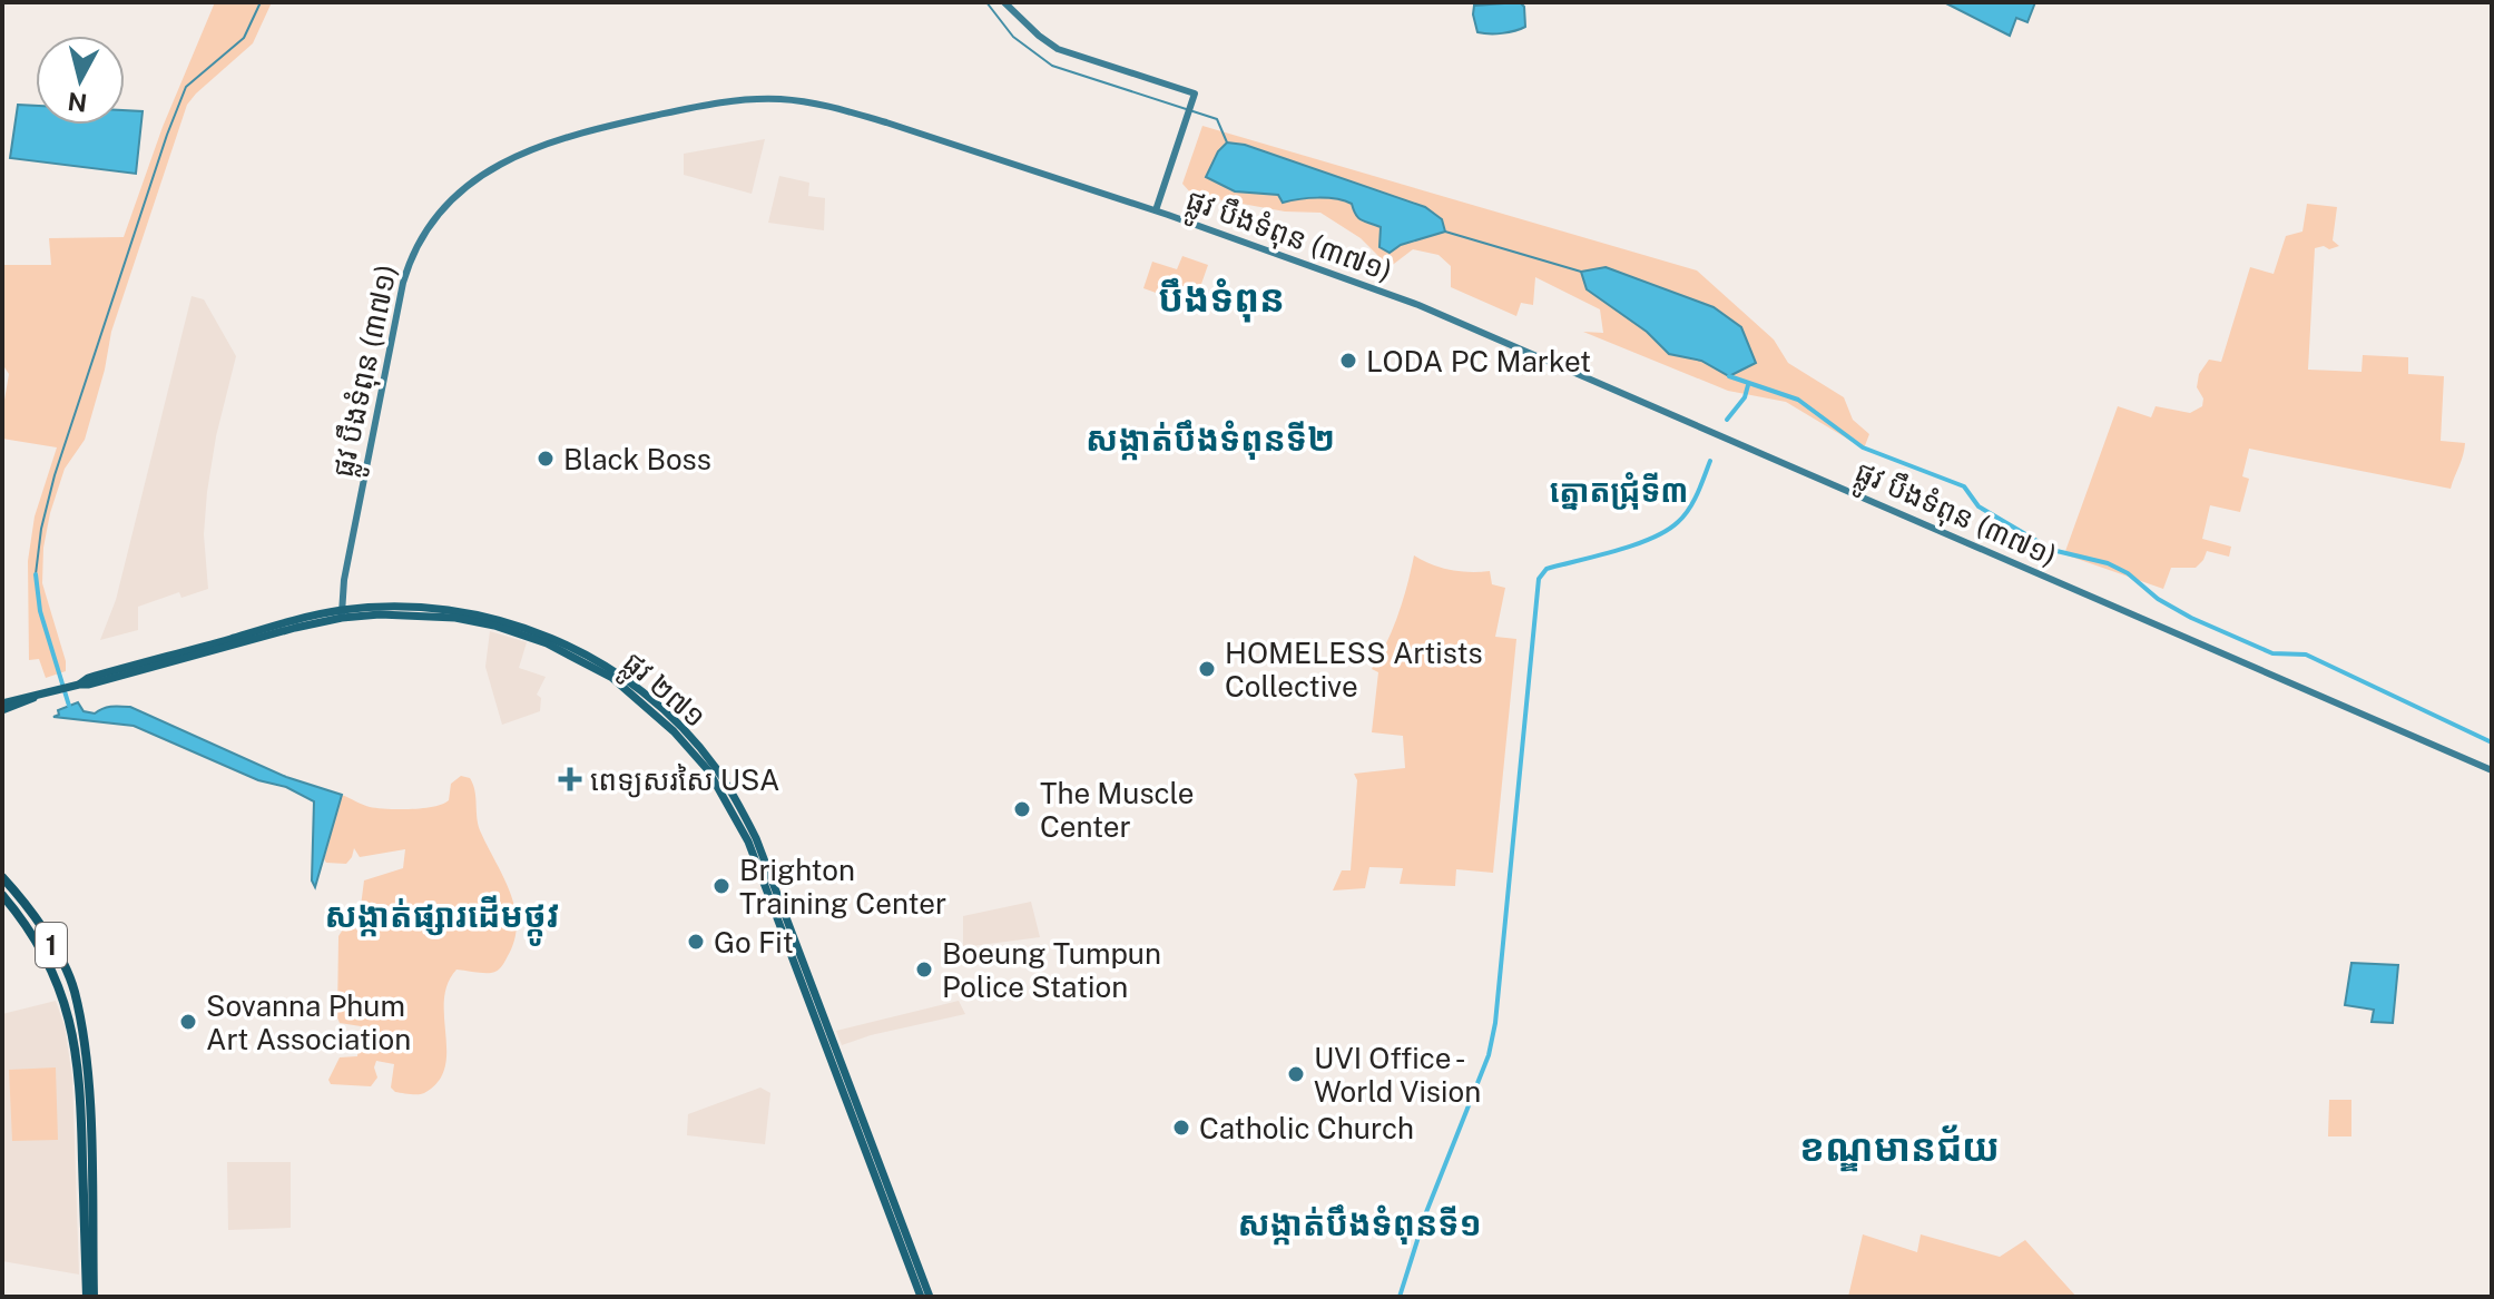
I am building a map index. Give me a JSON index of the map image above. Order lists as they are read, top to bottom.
{
  "streets": {
    "highway": ["1"],
    "main road": ["ផ្លូវ បឹងទំពុន (៣៧១)", "ផ្លូវ ២៧១"]
  },
  "crossings": [
    ["ផ្លូវ បឹងទំពុន (៣៧១)", "ផ្លូវ ២៧១"]
  ],
  "districts": [
    "បឹងទំពុន",
    "សង្កាត់បឹងទំពុនទី២",
    "ត្នោតជ្រុំទី៣",
    "សង្កាត់ផ្សារដើមថ្កូវ",
    "ខណ្ឌមានជ័យ",
    "សង្កាត់បឹងទំពុនទី១"
  ],
  "places": {
    "other": [
      "LODA PC Market",
      "Black Boss",
      "HOMELESS Artists Collective",
      "The Muscle Center",
      "Brighton Training Center",
      "Go Fit",
      "Boeung Tumpun Police Station",
      "Sovanna Phum Art Association",
      "UVI Office - World Vision",
      "Catholic Church"
    ],
    "health": ["ពេទ្យសរសៃ USA"]
  },
  "north": "bottom"
}
